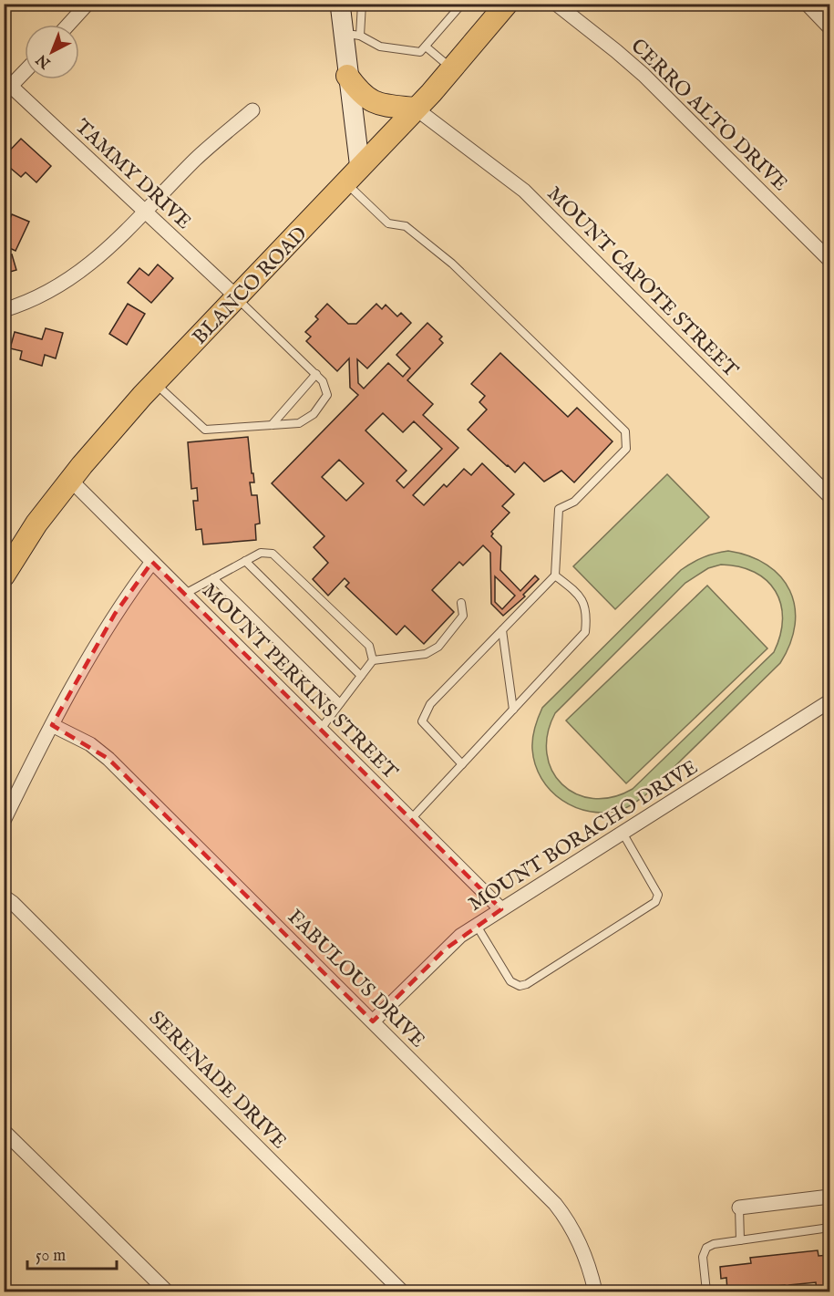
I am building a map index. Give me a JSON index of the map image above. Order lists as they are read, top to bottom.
{
  "streets": {
    "main road": ["BLANCO ROAD"],
    "street": [
      "CERRO ALTO DRIVE",
      "TAMMY DRIVE",
      "MOUNT CAPOTE STREET",
      "MOUNT PERKINS STREET",
      "MOUNT BORACHO DRIVE",
      "FABULOUS DRIVE",
      "SERENADE DRIVE"
    ]
  },
  "crossings": [
    ["TAMMY DRIVE", "BLANCO ROAD"],
    ["MOUNT CAPOTE STREET", "BLANCO ROAD"],
    ["BLANCO ROAD", "MOUNT PERKINS STREET"],
    ["MOUNT PERKINS STREET", "MOUNT BORACHO DRIVE"],
    ["MOUNT BORACHO DRIVE", "FABULOUS DRIVE"]
  ],
  "scale_bar": "50 m",
  "north": "bottom left"
}
